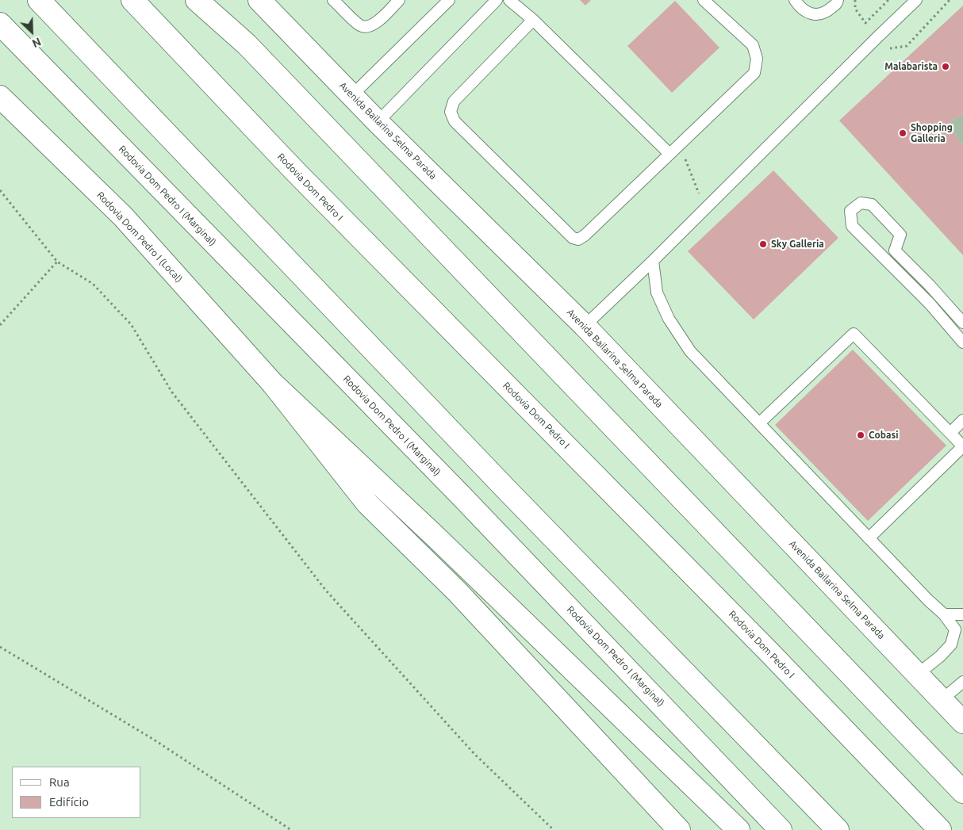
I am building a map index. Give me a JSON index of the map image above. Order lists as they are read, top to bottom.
{
  "streets": {
    "main road": [
      "Avenida Bailarina Selma Parada",
      "Rodovia Dom Pedro I",
      "Rodovia Dom Pedro I (Marginal)",
      "Rodovia Dom Pedro I (Local)"
    ]
  },
  "places": [
    "Malabarista",
    "Shopping Galleria",
    "Sky Galleria",
    "Cobasi"
  ],
  "legend": ["Rua", "Edifício"],
  "north": "bottom right"
}
